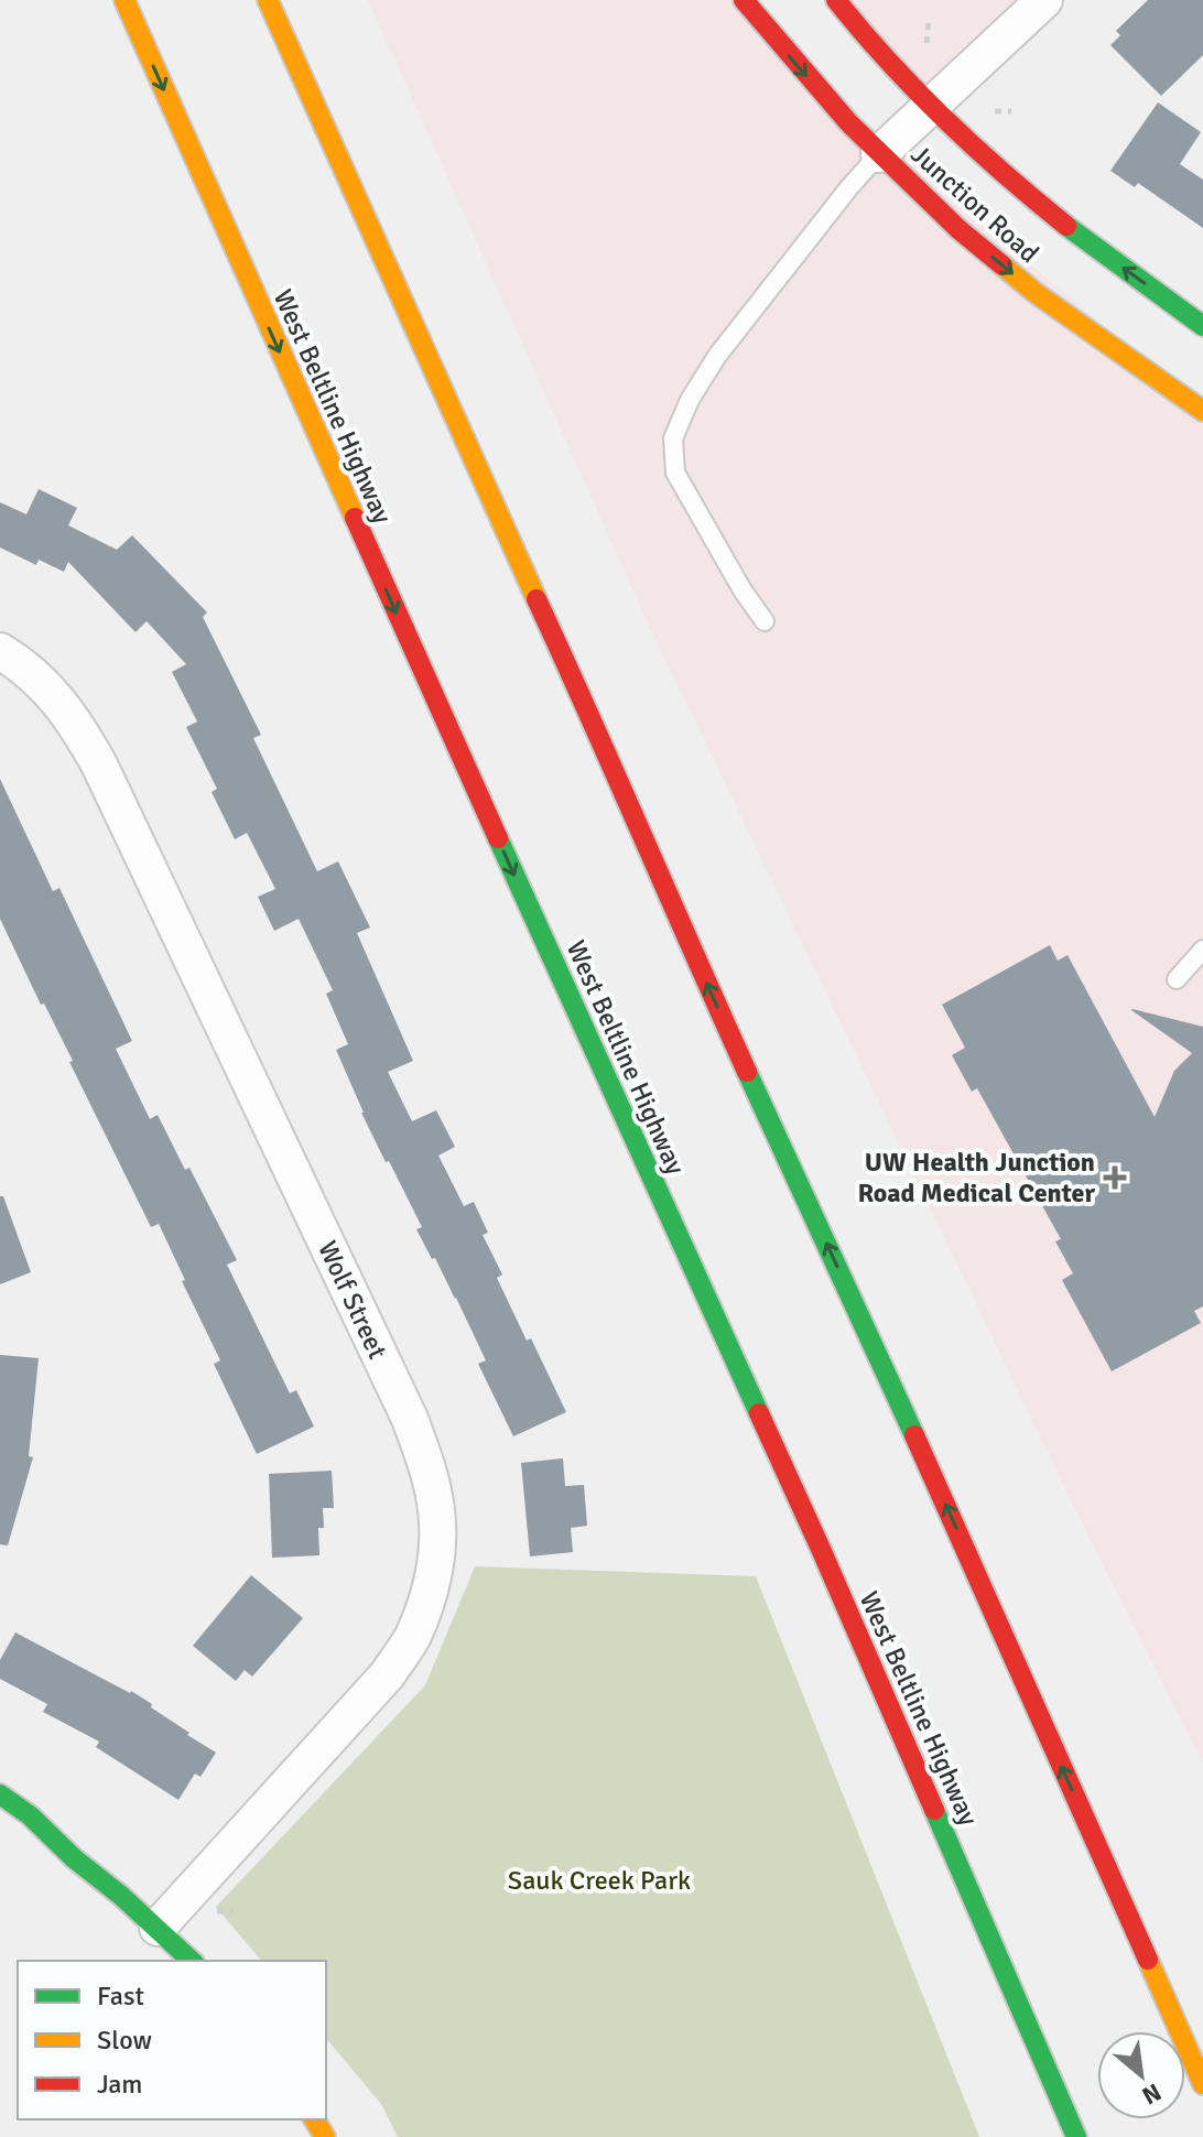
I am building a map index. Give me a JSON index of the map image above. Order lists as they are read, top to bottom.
{
  "streets": {
    "main road": ["Junction Road", "West Beltline Highway"],
    "street": ["Wolf Street"]
  },
  "parks": ["Sauk Creek Park"],
  "places": {
    "health": ["UW Health Junction Road Medical Center"]
  },
  "legend": ["Fast", "Slow", "Jam"],
  "north": "bottom right"
}
